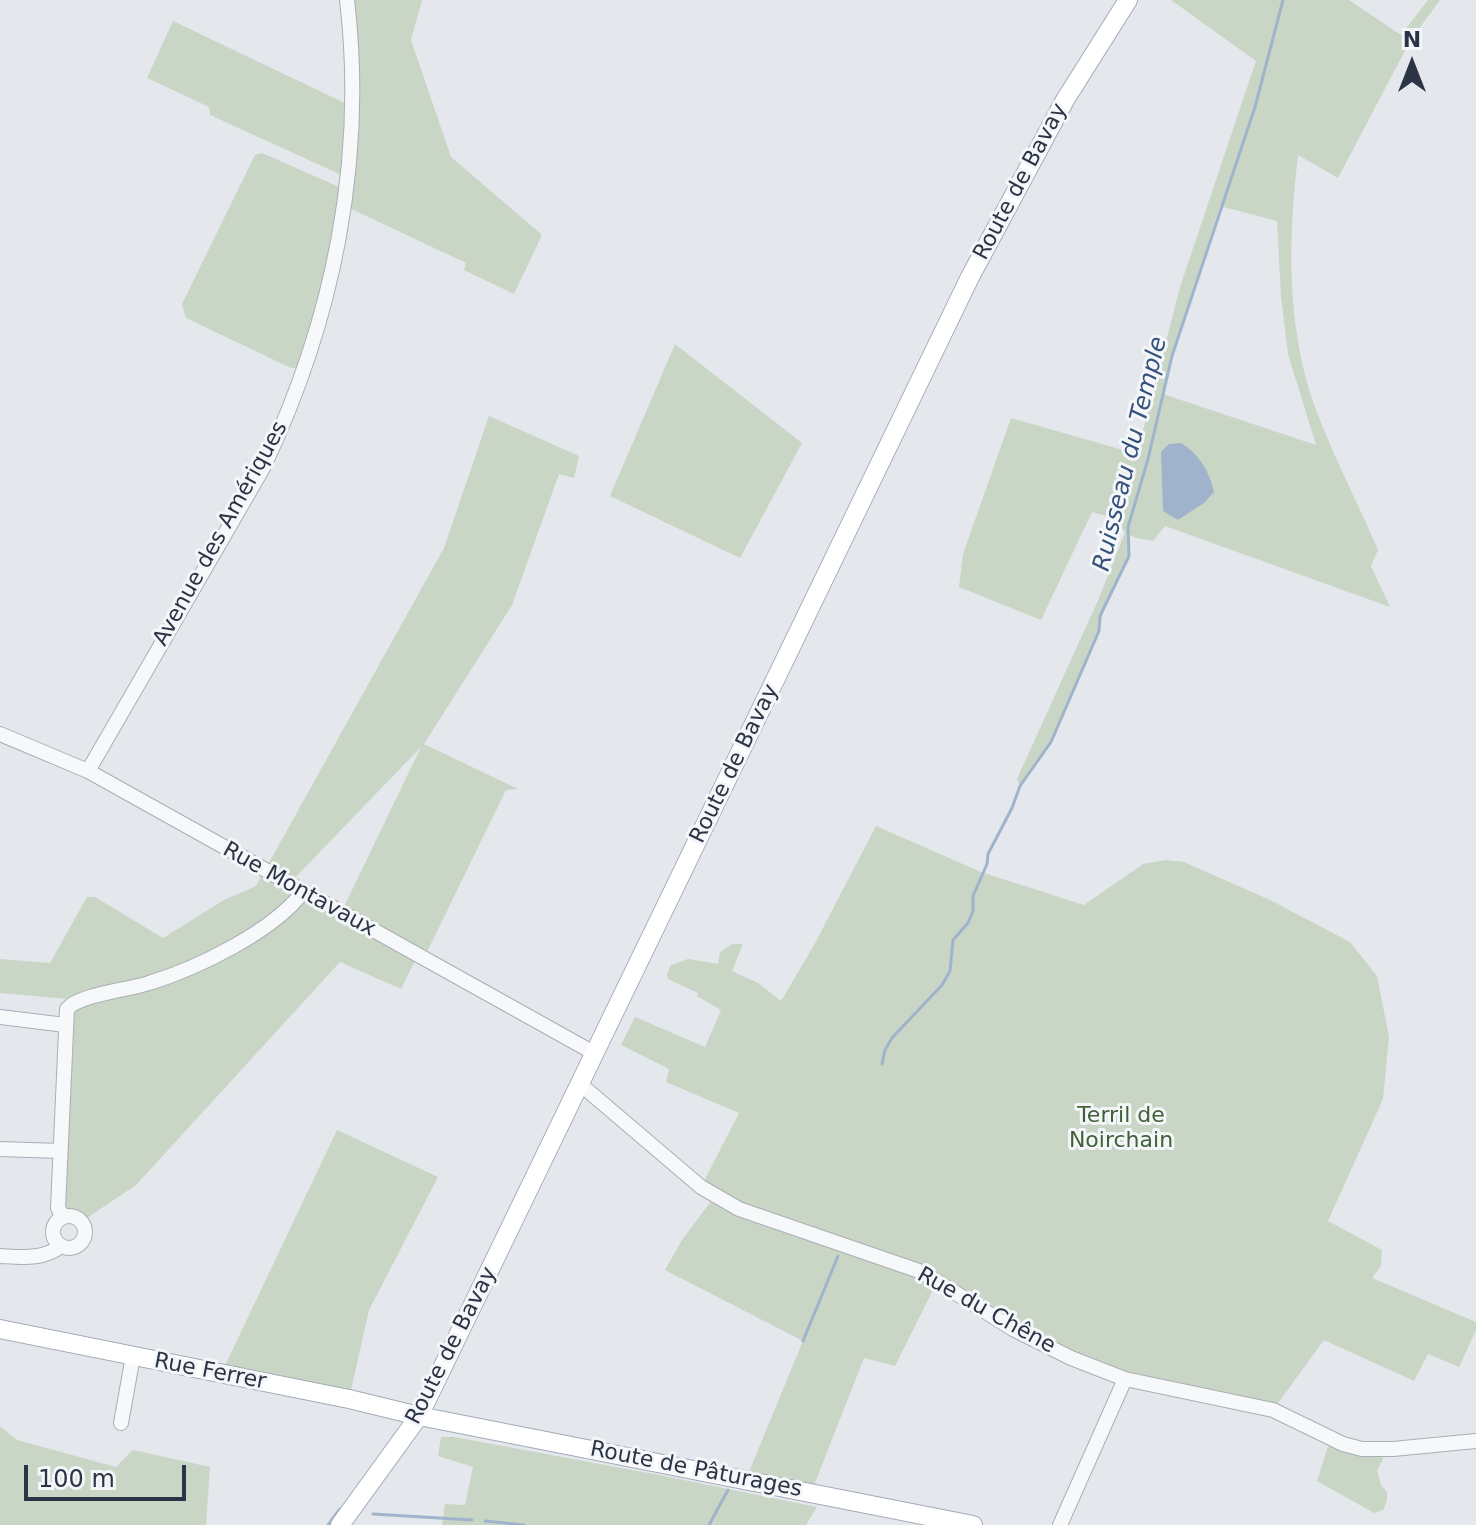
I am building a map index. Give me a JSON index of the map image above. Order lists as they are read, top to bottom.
{
  "streets": {
    "main road": ["Route de Bavay", "Rue Ferrer", "Route de Pâturages"],
    "street": ["Avenue des Amériques", "Rue Montavaux", "Rue du Chêne"]
  },
  "crossings": [
    ["Route de Bavay", "Rue Montavaux"],
    ["Route de Bavay", "Rue du Chêne"],
    ["Route de Bavay", "Rue Ferrer"],
    ["Route de Bavay", "Route de Pâturages"],
    ["Avenue des Amériques", "Rue Montavaux"],
    ["Rue Ferrer", "Route de Pâturages"]
  ],
  "water": ["Ruisseau du Temple"],
  "parks": ["Terril de Noirchain"],
  "scale_bar": "100 m",
  "north": "top"
}
